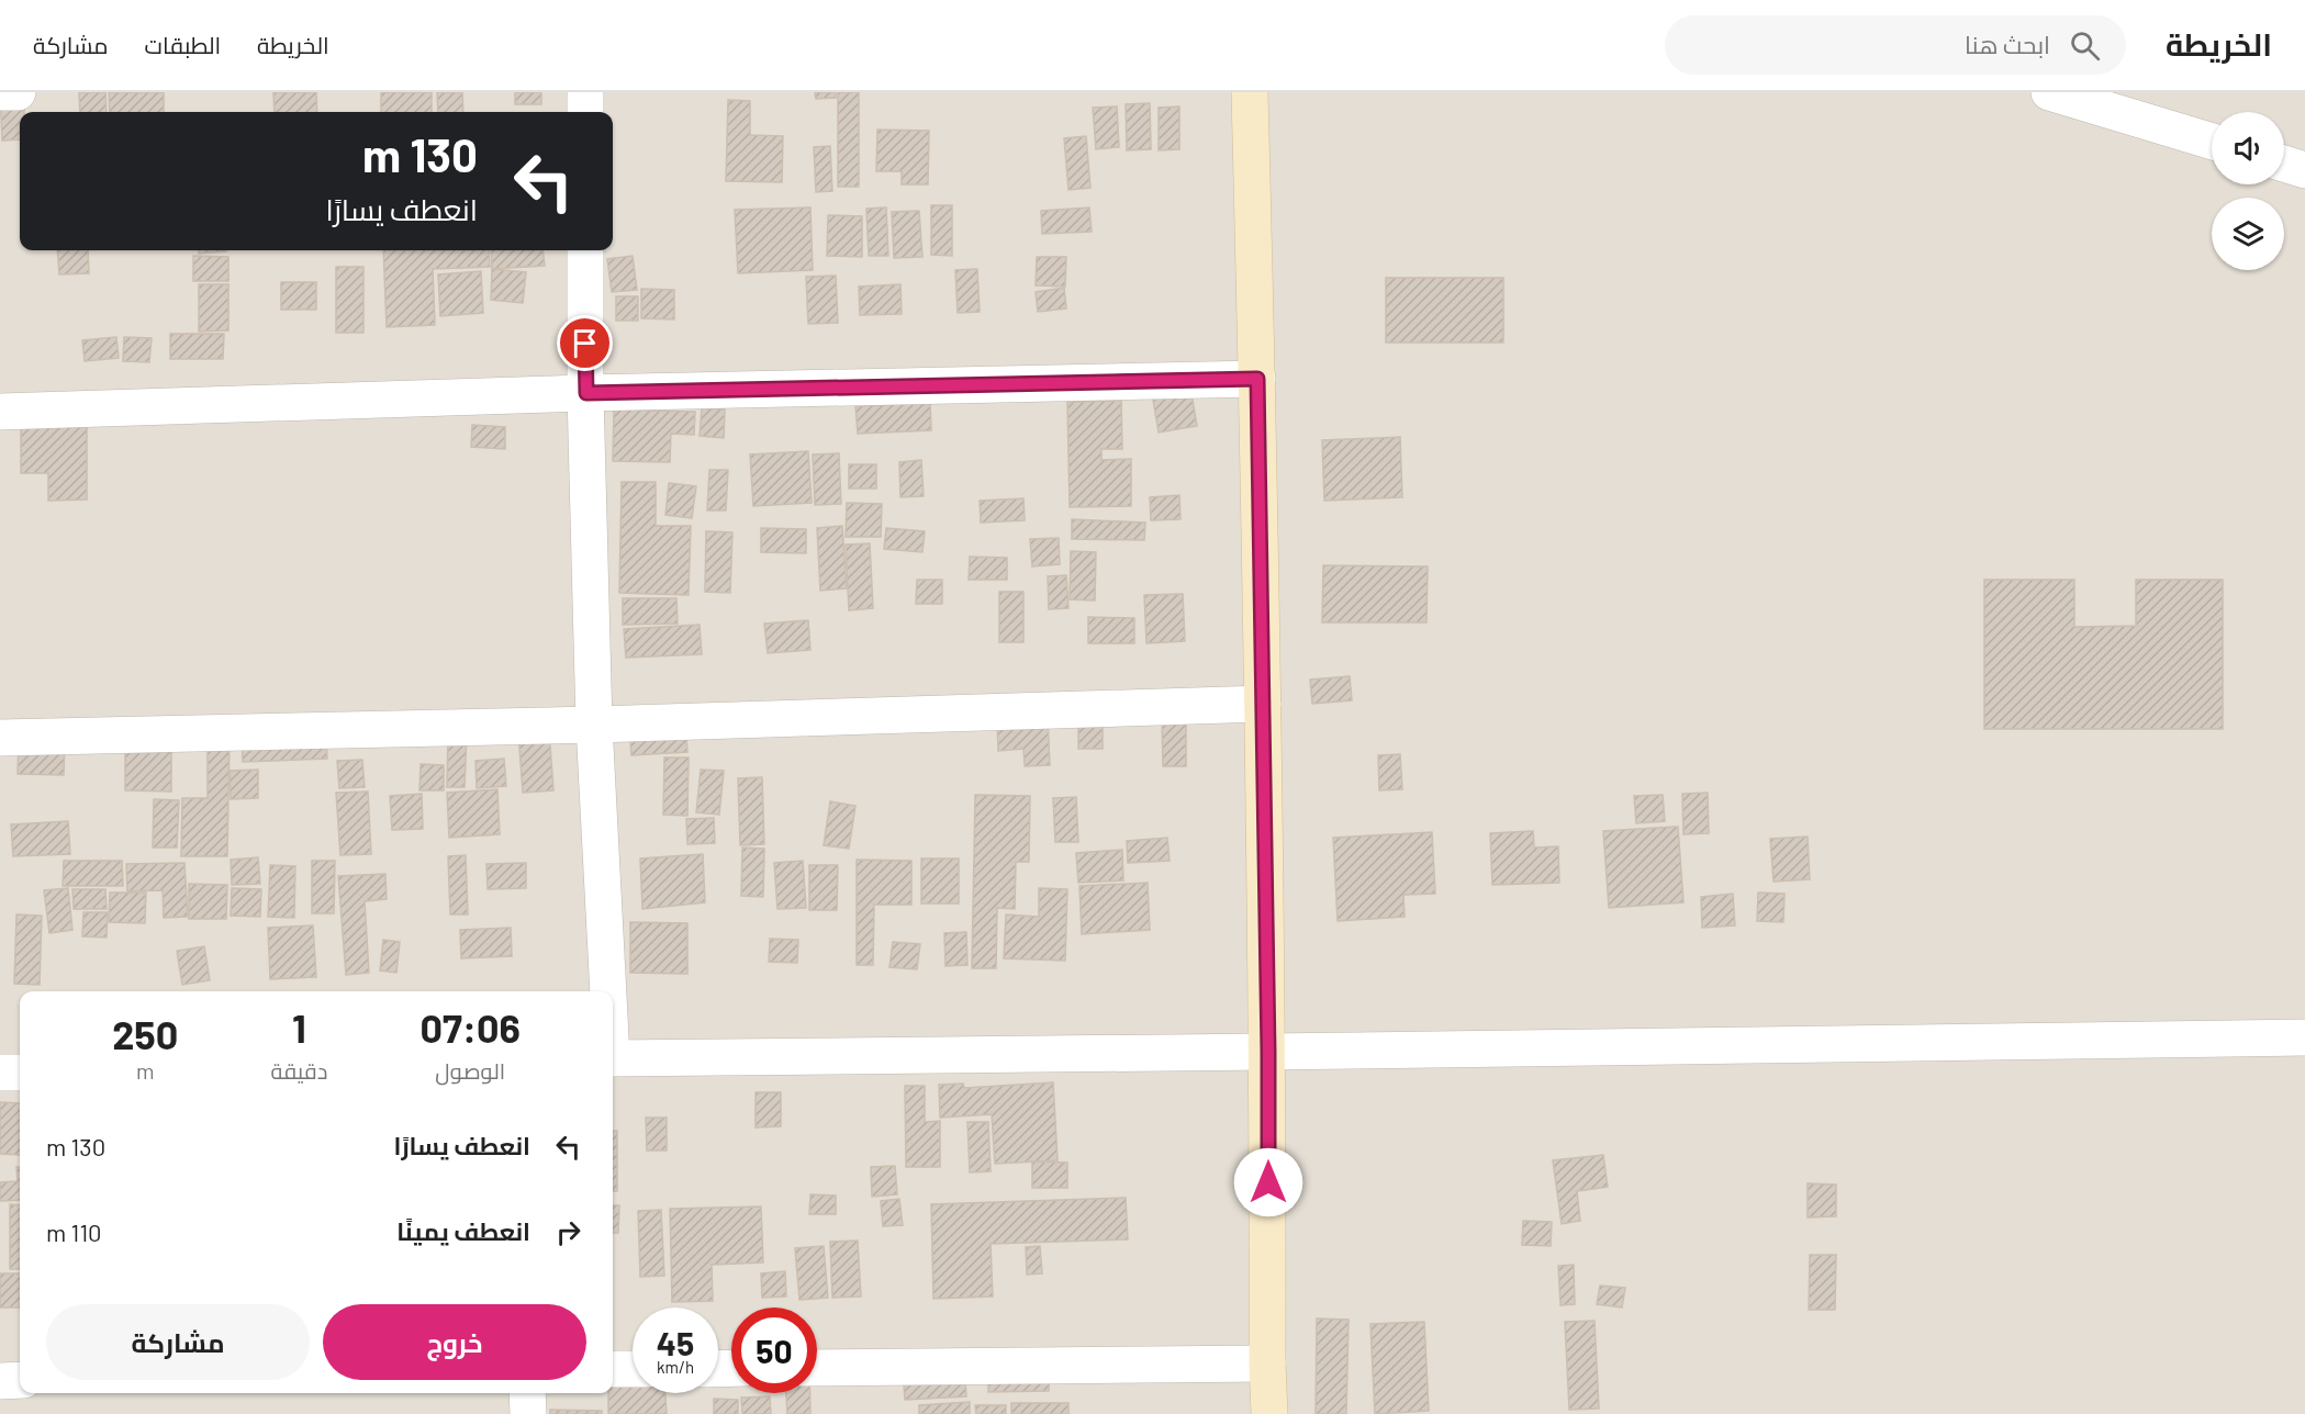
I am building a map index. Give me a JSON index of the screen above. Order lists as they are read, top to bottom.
{
  "page": {
    "header": "الخريطة",
    "search": "ابحث هنا",
    "nav": ["الخريطة", "الطبقات", "مشاركة"],
    "turn": ["130 m", "انعطف يسارًا"],
    "eta": [
      "07:06",
      "الوصول",
      "1",
      "دقيقة",
      "250",
      "m"
    ],
    "list": [
      {
        "name": "انعطف يسارًا",
        "value": "130 m"
      },
      {
        "name": "انعطف يمينًا",
        "value": "110 m"
      }
    ],
    "buttons": ["خروج", "مشاركة"],
    "speed": "45 km/h",
    "limit": "50"
  }
}
